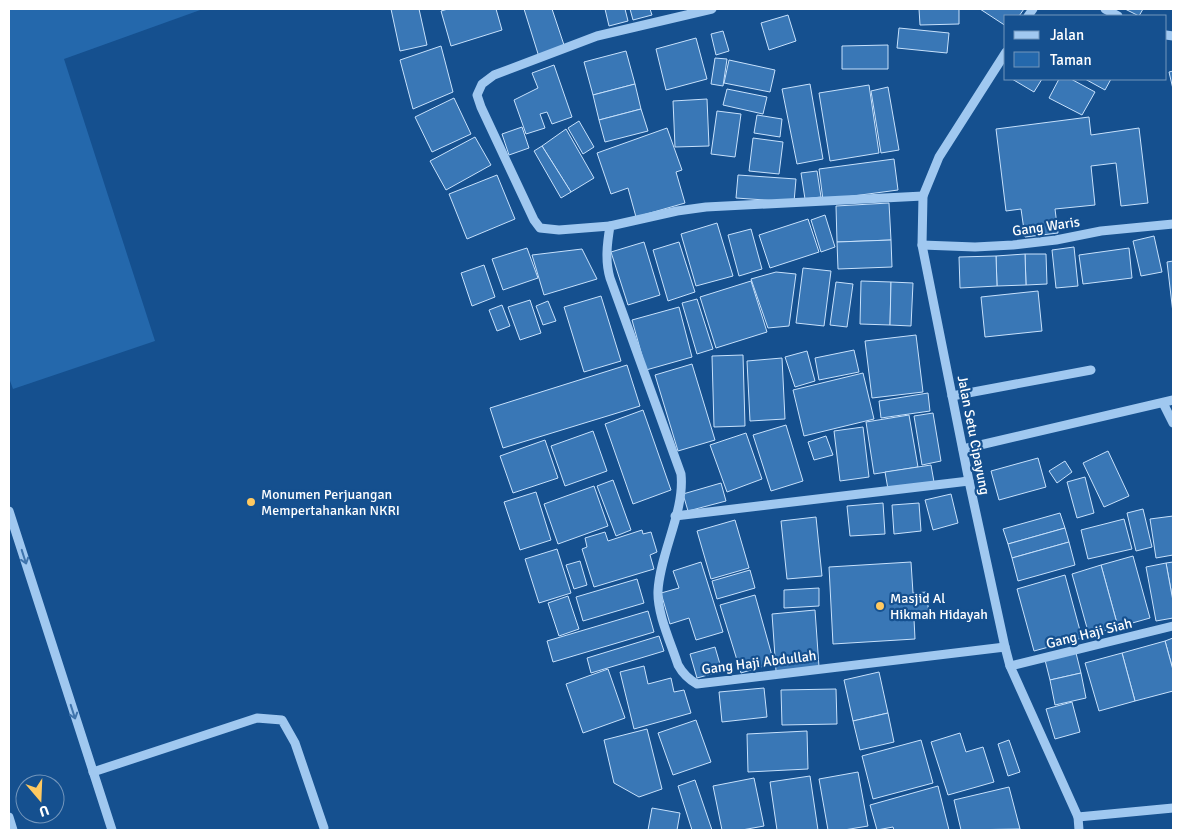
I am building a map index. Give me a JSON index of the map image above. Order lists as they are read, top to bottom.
{
  "streets": {
    "street": [
      "Gang Waris",
      "Jalan Setu Cipayung",
      "Gang Haji Siah",
      "Gang Haji Abdullah"
    ]
  },
  "crossings": [
    ["Gang Waris", "Jalan Setu Cipayung"],
    ["Jalan Setu Cipayung", "Gang Haji Siah"],
    ["Jalan Setu Cipayung", "Gang Haji Abdullah"]
  ],
  "places": ["Monumen Perjuangan Mempertahankan NKRI", "Masjid Al Hikmah Hidayah"],
  "legend": ["Jalan", "Taman"],
  "north": "bottom"
}
